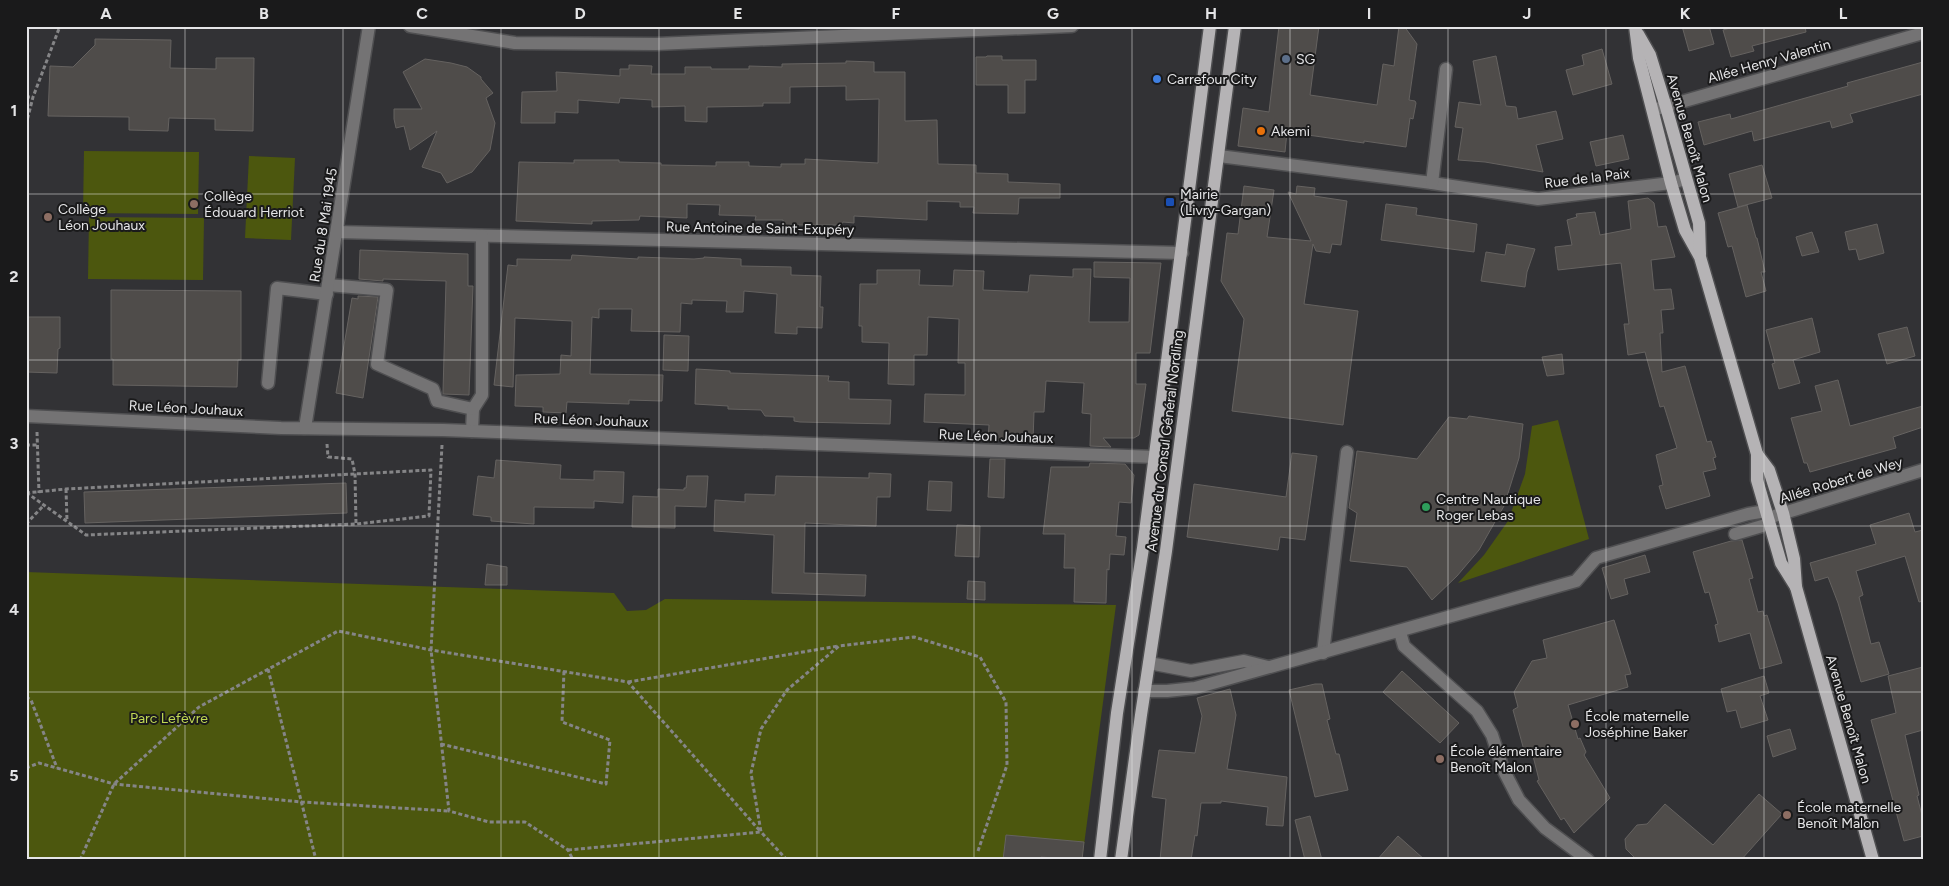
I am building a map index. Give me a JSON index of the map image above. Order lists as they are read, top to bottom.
{
  "streets": {
    "main road": ["Avenue Benoît Malon", "Avenue du Consul Général Nordling"],
    "street": [
      "Allée Henry Valentin",
      "Rue de la Paix",
      "Rue du 8 Mai 1945",
      "Rue Antoine de Saint-Exupéry",
      "Rue Léon Jouhaux",
      "Allée Robert de Wey"
    ]
  },
  "crossings": [
    ["Allée Henry Valentin", "Avenue Benoît Malon"],
    ["Avenue Benoît Malon", "Rue de la Paix"],
    ["Avenue Benoît Malon", "Allée Robert de Wey"],
    ["Rue de la Paix", "Avenue du Consul Général Nordling"],
    ["Rue du 8 Mai 1945", "Rue Antoine de Saint-Exupéry"],
    ["Rue du 8 Mai 1945", "Rue Léon Jouhaux"],
    ["Rue Antoine de Saint-Exupéry", "Avenue du Consul Général Nordling"],
    ["Rue Léon Jouhaux", "Avenue du Consul Général Nordling"]
  ],
  "parks": ["Parc Lefèvre"],
  "places": {
    "other": [
      "SG",
      "Carrefour City",
      "Akemi",
      "Collège Édouard Herriot",
      "Collège Léon Jouhaux",
      "Centre Nautique Roger Lebas",
      "École maternelle Joséphine Baker",
      "École élémentaire Benoît Malon",
      "École maternelle Benoît Malon"
    ],
    "transit": ["Mairie (Livry-Gargan)"]
  },
  "grid": {
    "columns": [
      "A",
      "B",
      "C",
      "D",
      "E",
      "F",
      "G",
      "H",
      "I",
      "J",
      "K",
      "L"
    ],
    "rows": [
      "1",
      "2",
      "3",
      "4",
      "5"
    ]
  }
}
